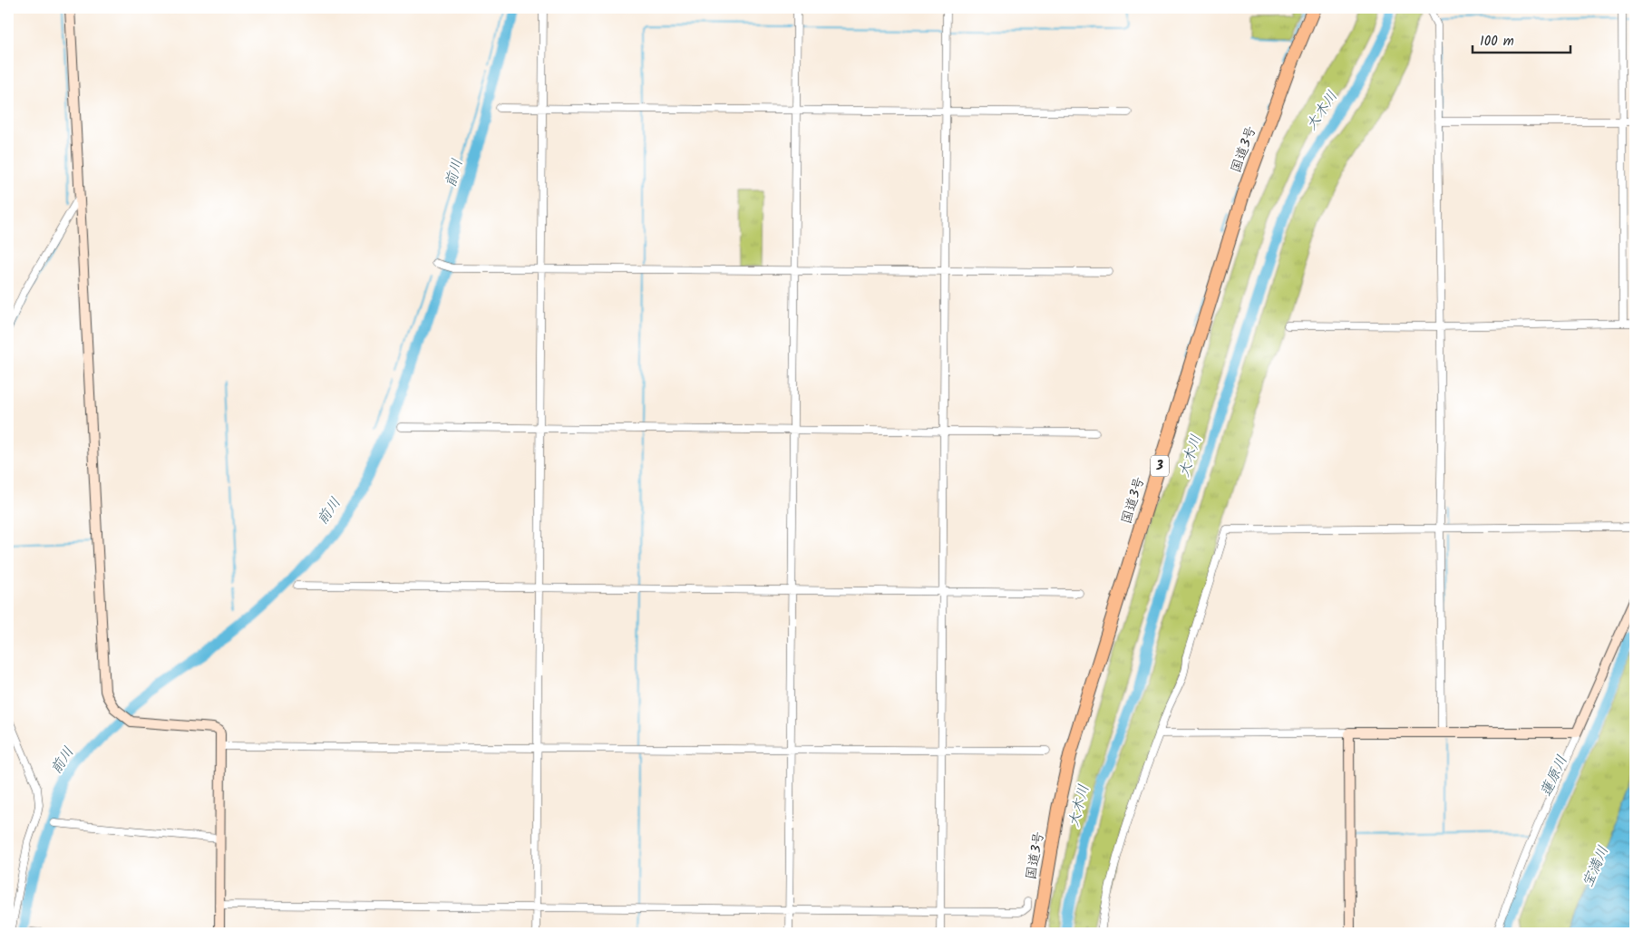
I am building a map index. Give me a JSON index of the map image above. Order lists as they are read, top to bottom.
{
  "streets": {
    "highway": ["国道3号", "3"]
  },
  "water": [
    "大木川",
    "前川",
    "蓮原川",
    "宝満川"
  ],
  "scale_bar": "100 m"
}
